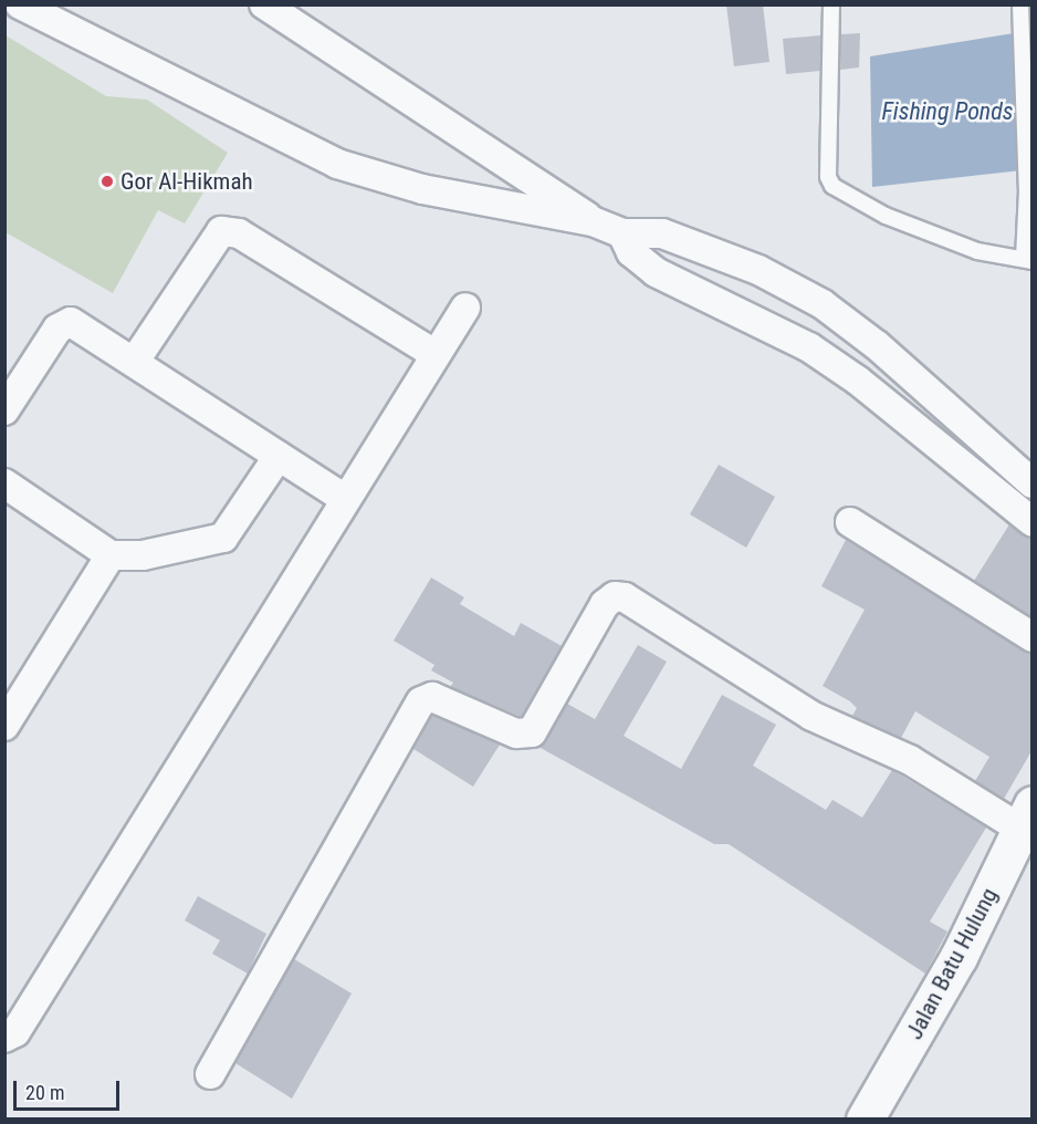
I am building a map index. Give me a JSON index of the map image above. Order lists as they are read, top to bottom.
{
  "streets": {
    "street": ["Jalan Batu Hulung"]
  },
  "water": ["Fishing Ponds"],
  "places": ["Gor Al-Hikmah"],
  "scale_bar": "20 m"
}
